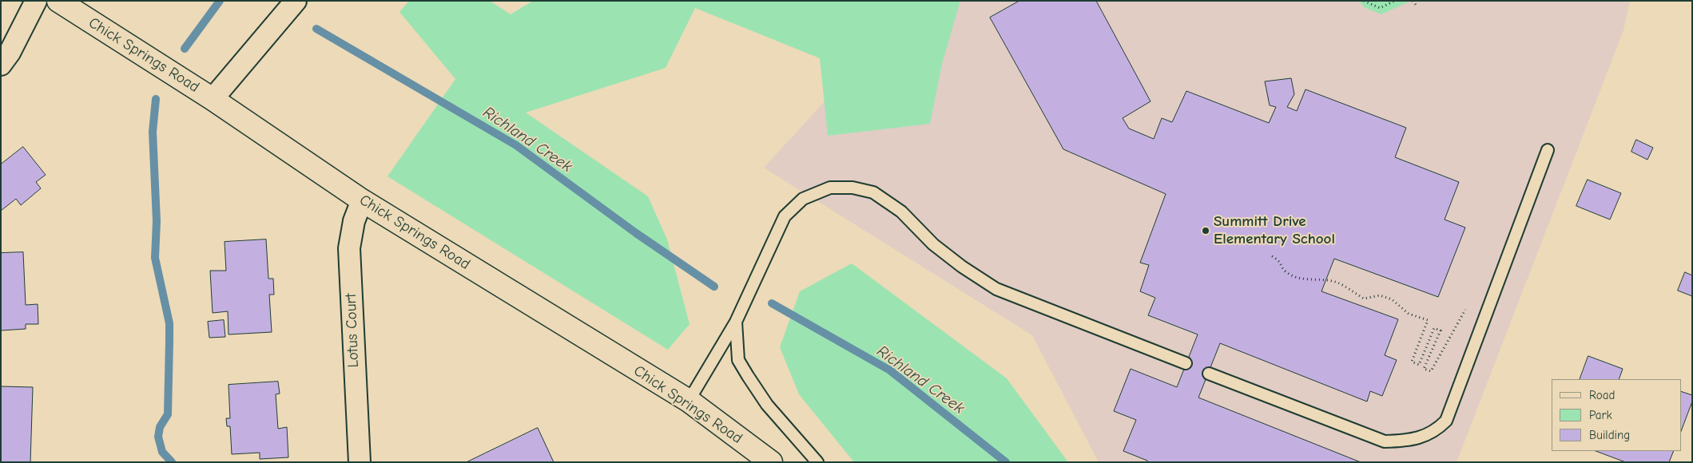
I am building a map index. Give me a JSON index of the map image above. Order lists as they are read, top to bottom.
{
  "streets": {
    "street": ["Chick Springs Road", "Lotus Court"]
  },
  "crossings": [
    ["Chick Springs Road", "Lotus Court"]
  ],
  "water": ["Richland Creek"],
  "places": ["Summitt Drive Elementary School"],
  "legend": ["Road", "Park", "Building"]
}
